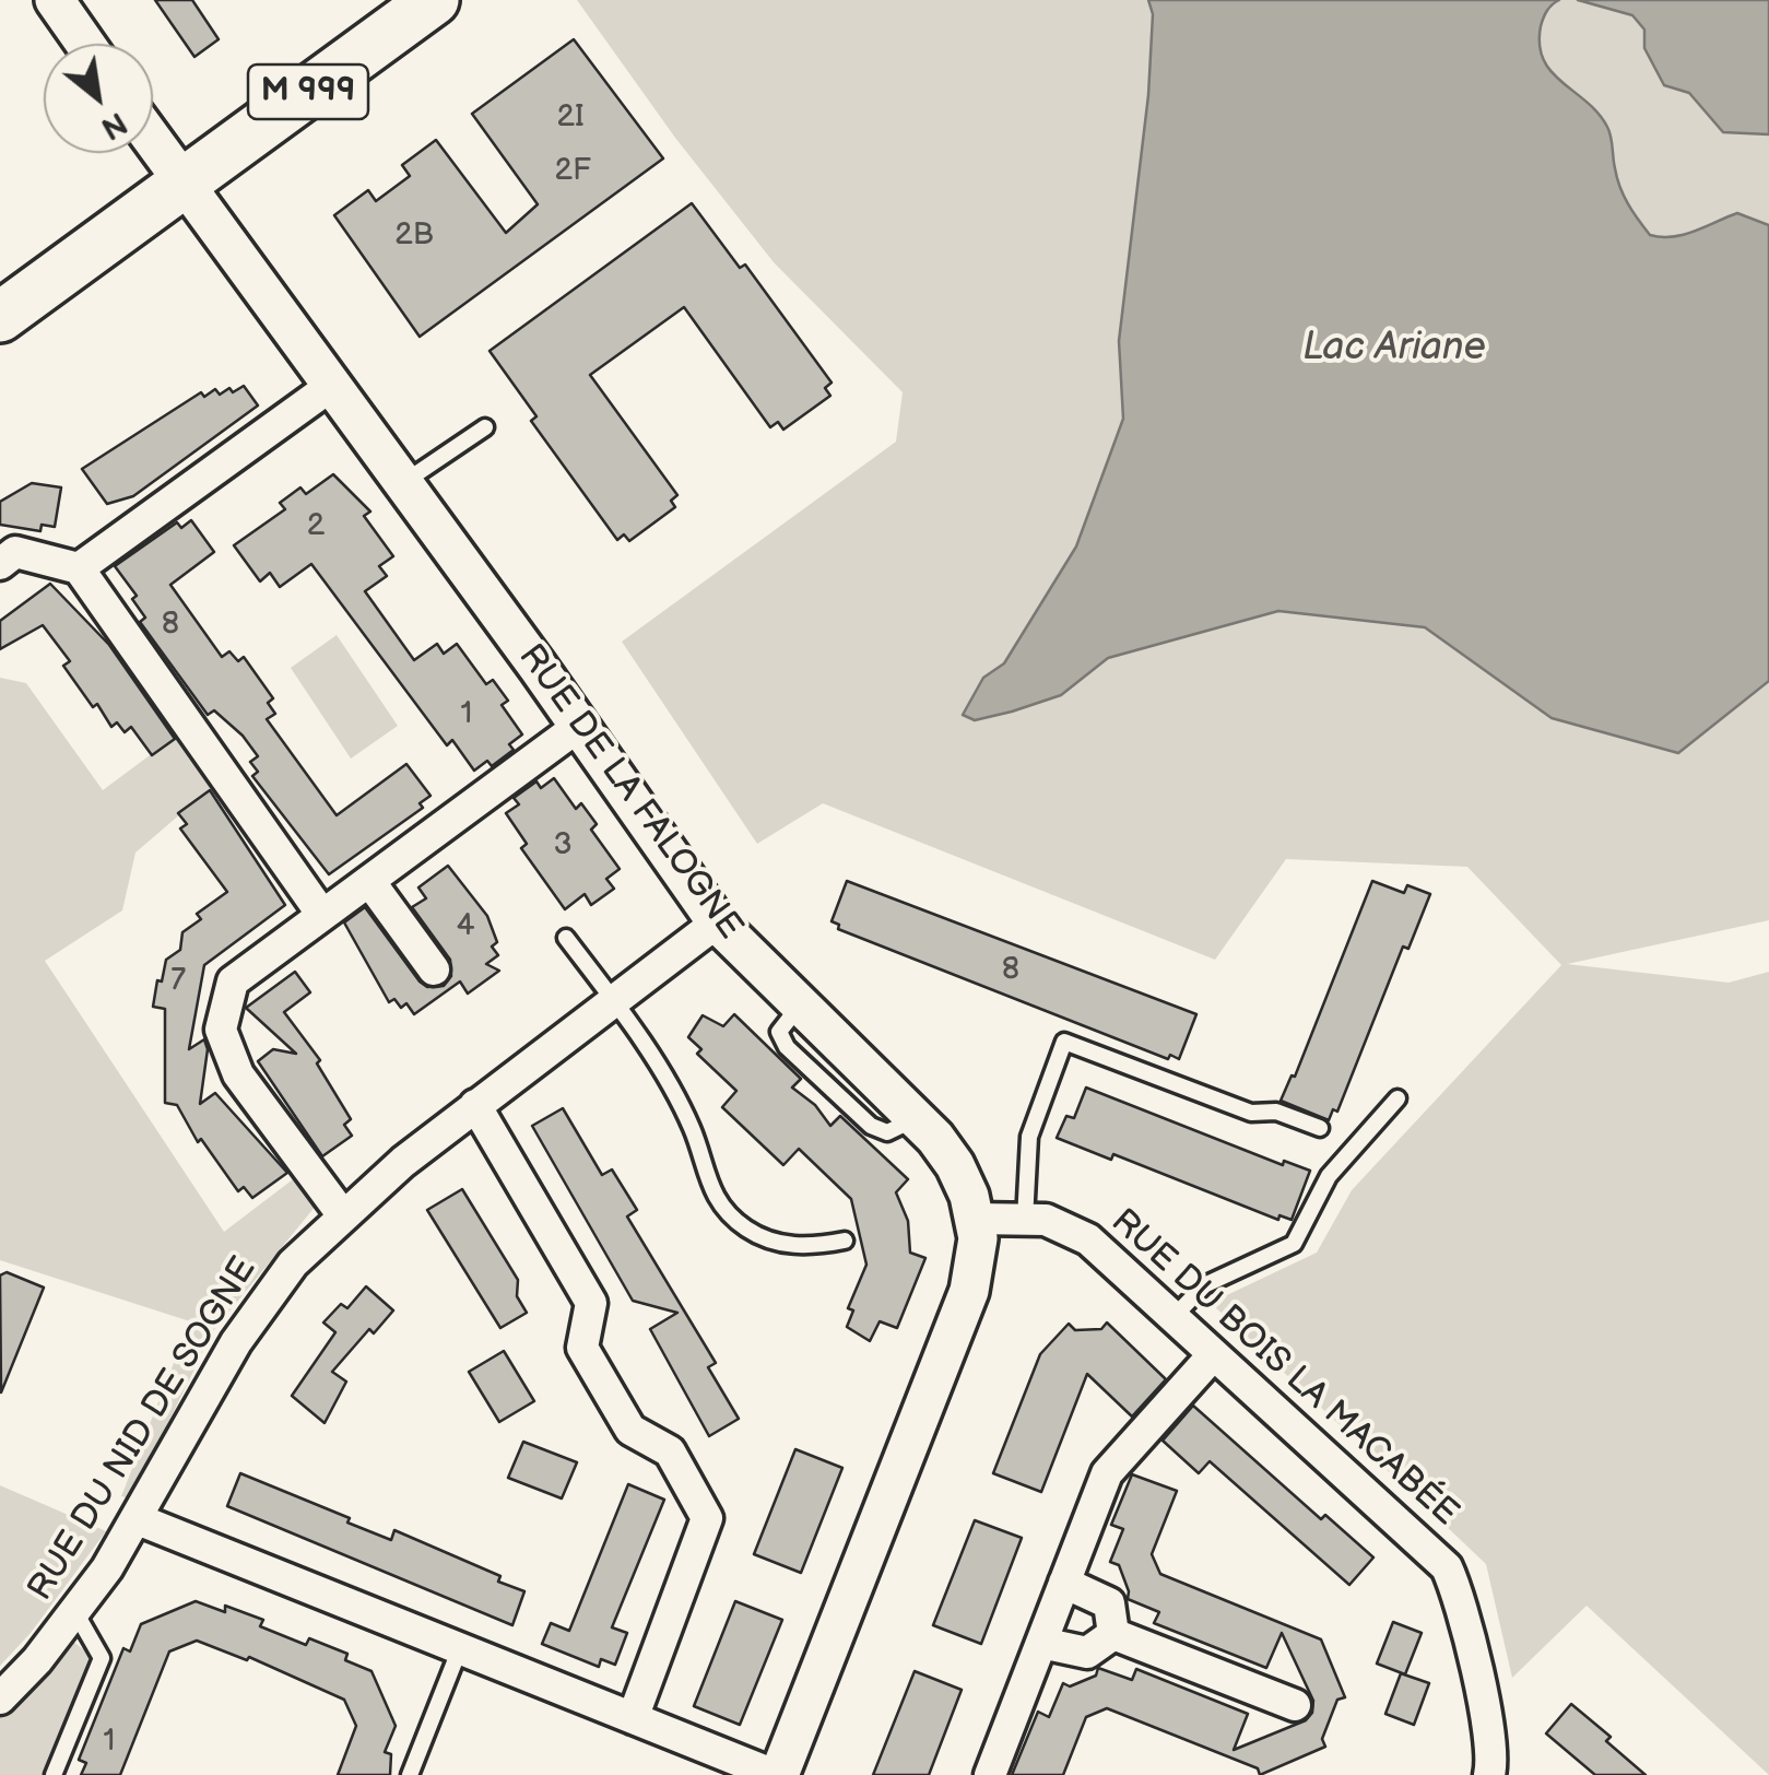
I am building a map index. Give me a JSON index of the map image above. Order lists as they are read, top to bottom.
{
  "streets": {
    "main road": ["M 999"],
    "street": ["RUE DE LA FALOGNE", "RUE DU BOIS LA MACABÉE", "RUE DU NID DE SOGNE"]
  },
  "crossings": [
    ["M 999", "RUE DE LA FALOGNE"],
    ["RUE DE LA FALOGNE", "RUE DU BOIS LA MACABÉE"],
    ["RUE DE LA FALOGNE", "RUE DU NID DE SOGNE"]
  ],
  "water": ["Lac Ariane"],
  "house_numbers": [
    "2I",
    "2F",
    "2B",
    "2",
    "8",
    "1",
    "3",
    "4",
    "8",
    "7",
    "1"
  ],
  "north": "bottom right"
}
